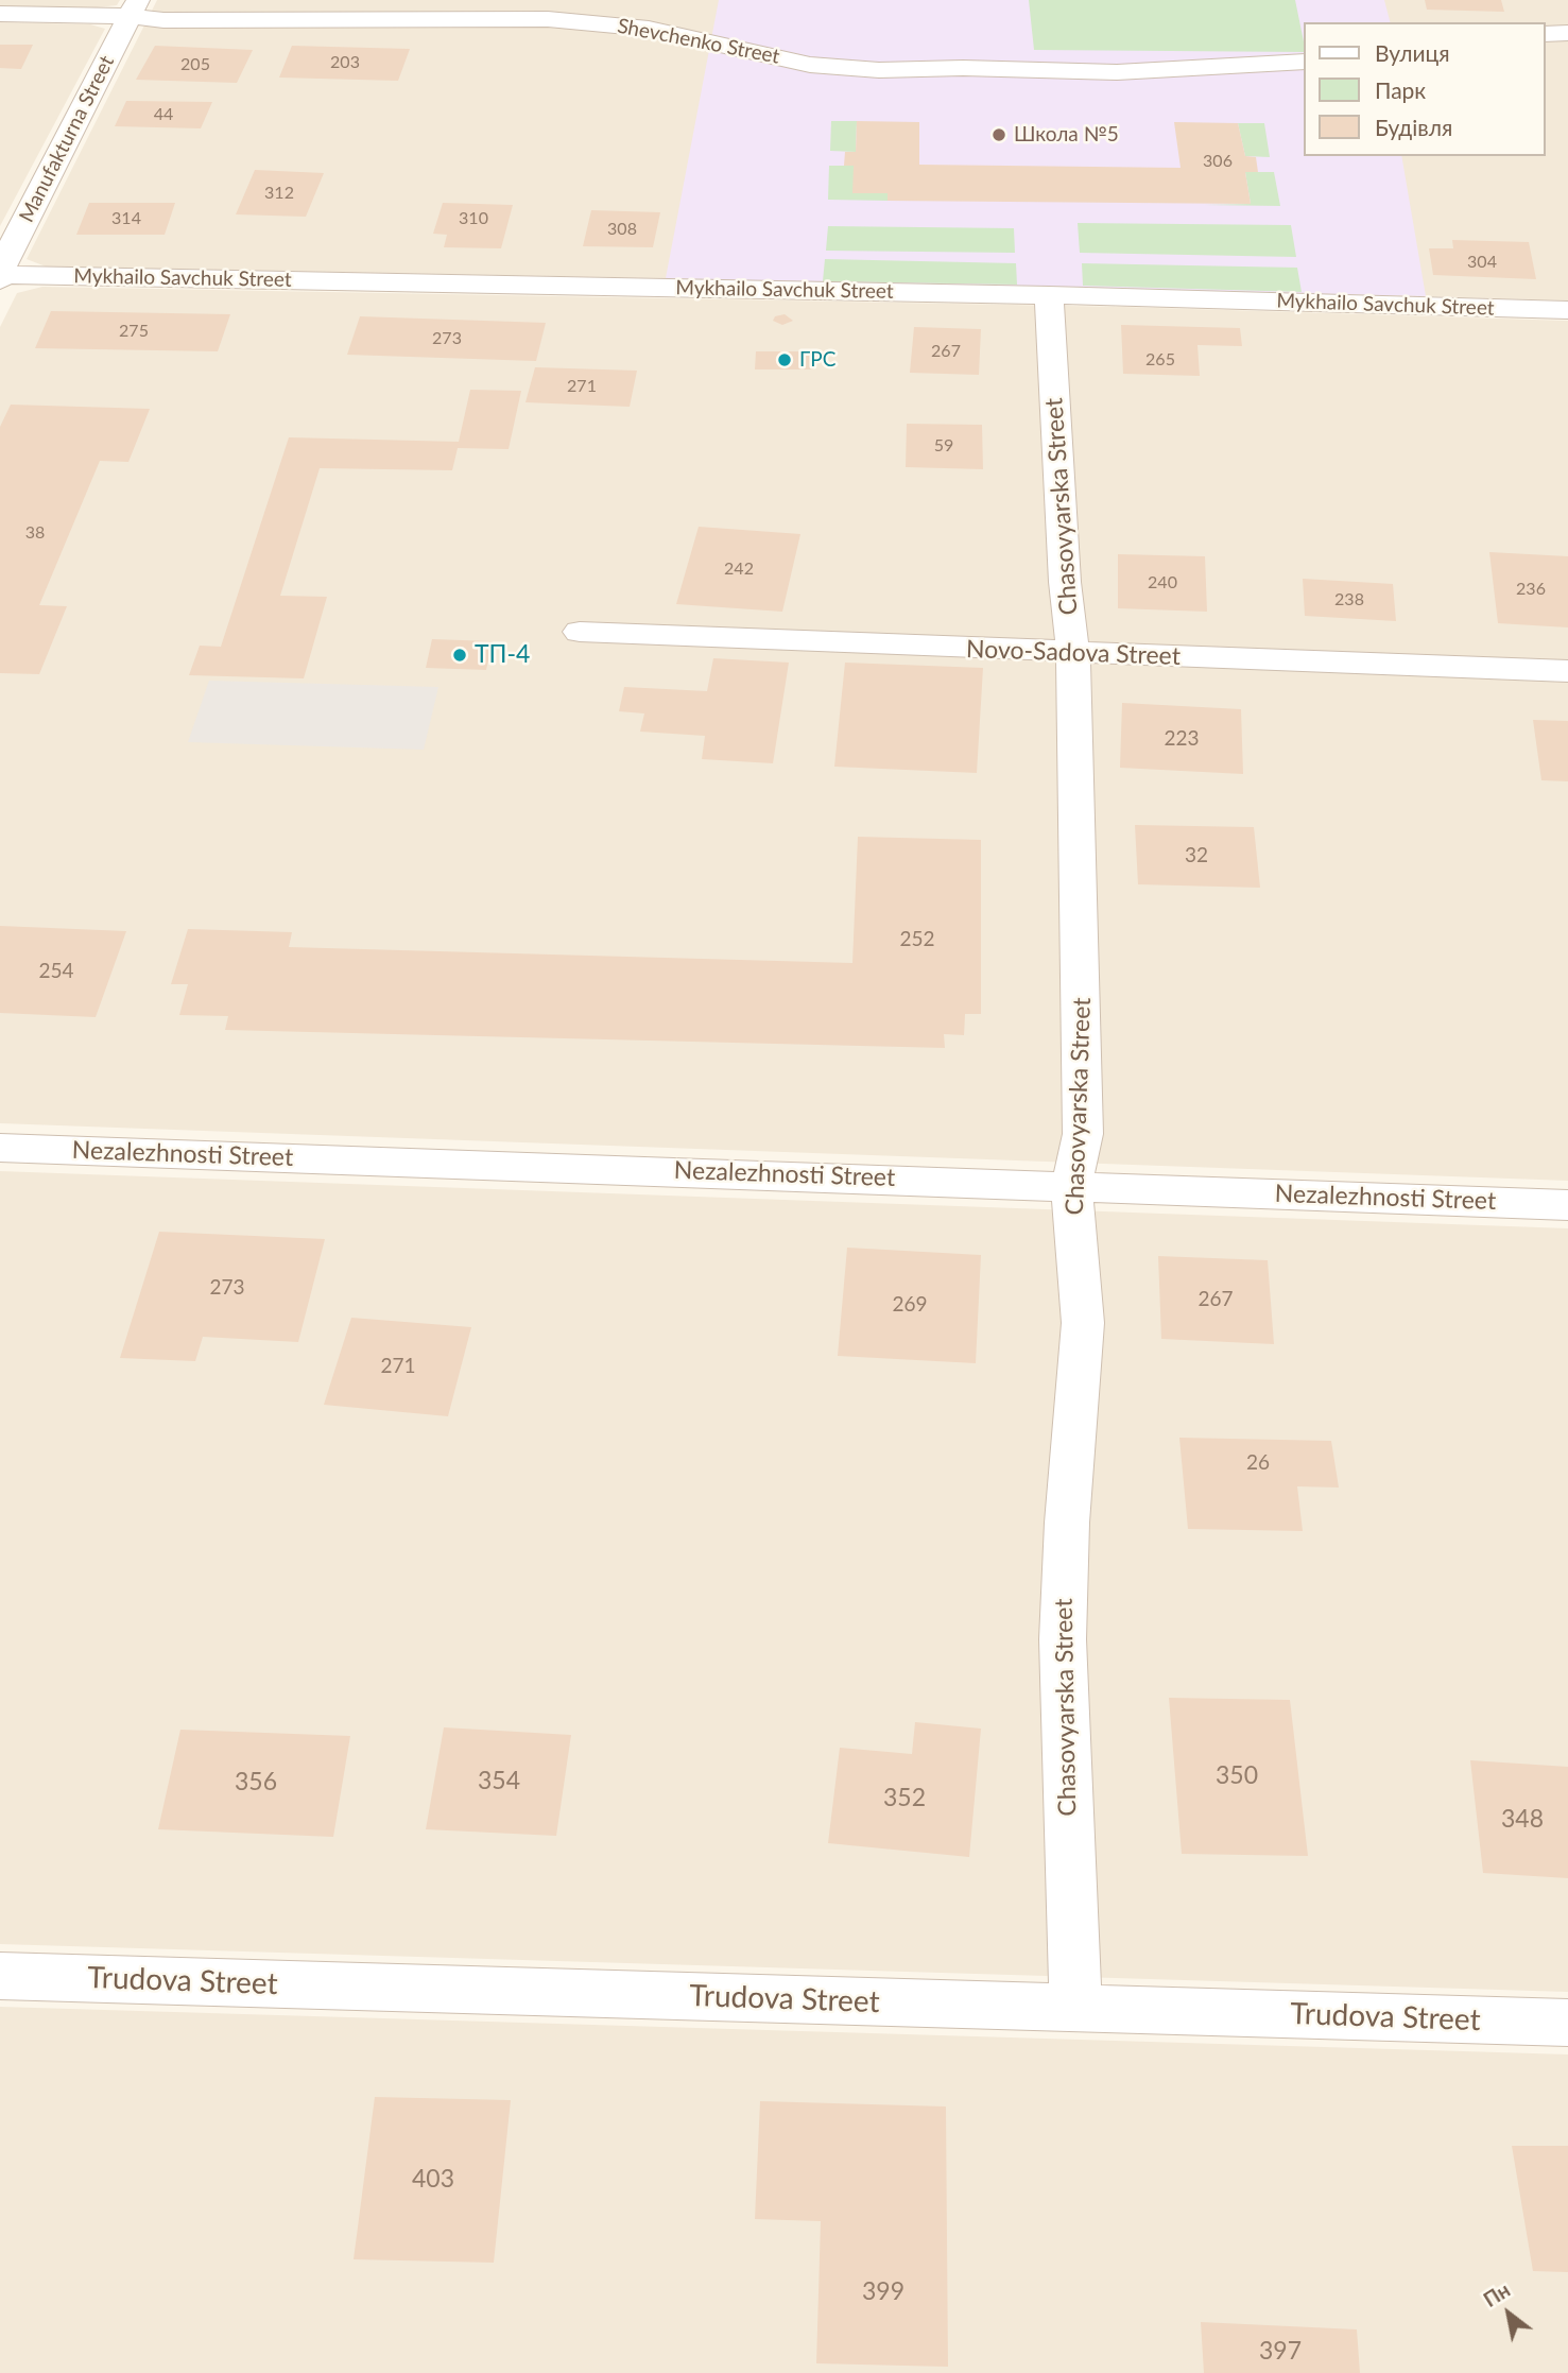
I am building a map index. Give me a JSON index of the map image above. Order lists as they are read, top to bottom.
{
  "streets": {
    "street": [
      "Shevchenko Street",
      "Manufakturna Street",
      "Mykhailo Savchuk Street",
      "Chasovyarska Street",
      "Novo-Sadova Street",
      "Nezalezhnosti Street",
      "Trudova Street"
    ]
  },
  "crossings": [
    ["Shevchenko Street", "Manufakturna Street"],
    ["Manufakturna Street", "Mykhailo Savchuk Street"],
    ["Mykhailo Savchuk Street", "Chasovyarska Street"],
    ["Chasovyarska Street", "Novo-Sadova Street"],
    ["Chasovyarska Street", "Nezalezhnosti Street"],
    ["Chasovyarska Street", "Trudova Street"]
  ],
  "places": ["Школа №5", "ГРС", "ТП-4"],
  "house_numbers": [
    "203",
    "205",
    "44",
    "306",
    "312",
    "314",
    "310",
    "308",
    "304",
    "275",
    "273",
    "267",
    "265",
    "271",
    "59",
    "38",
    "242",
    "240",
    "236",
    "238",
    "223",
    "32",
    "252",
    "254",
    "273",
    "267",
    "269",
    "271",
    "26",
    "350",
    "354",
    "356",
    "352",
    "348",
    "403",
    "399",
    "397"
  ],
  "legend": ["Вулиця", "Парк", "Будівля"],
  "north": "top left"
}
